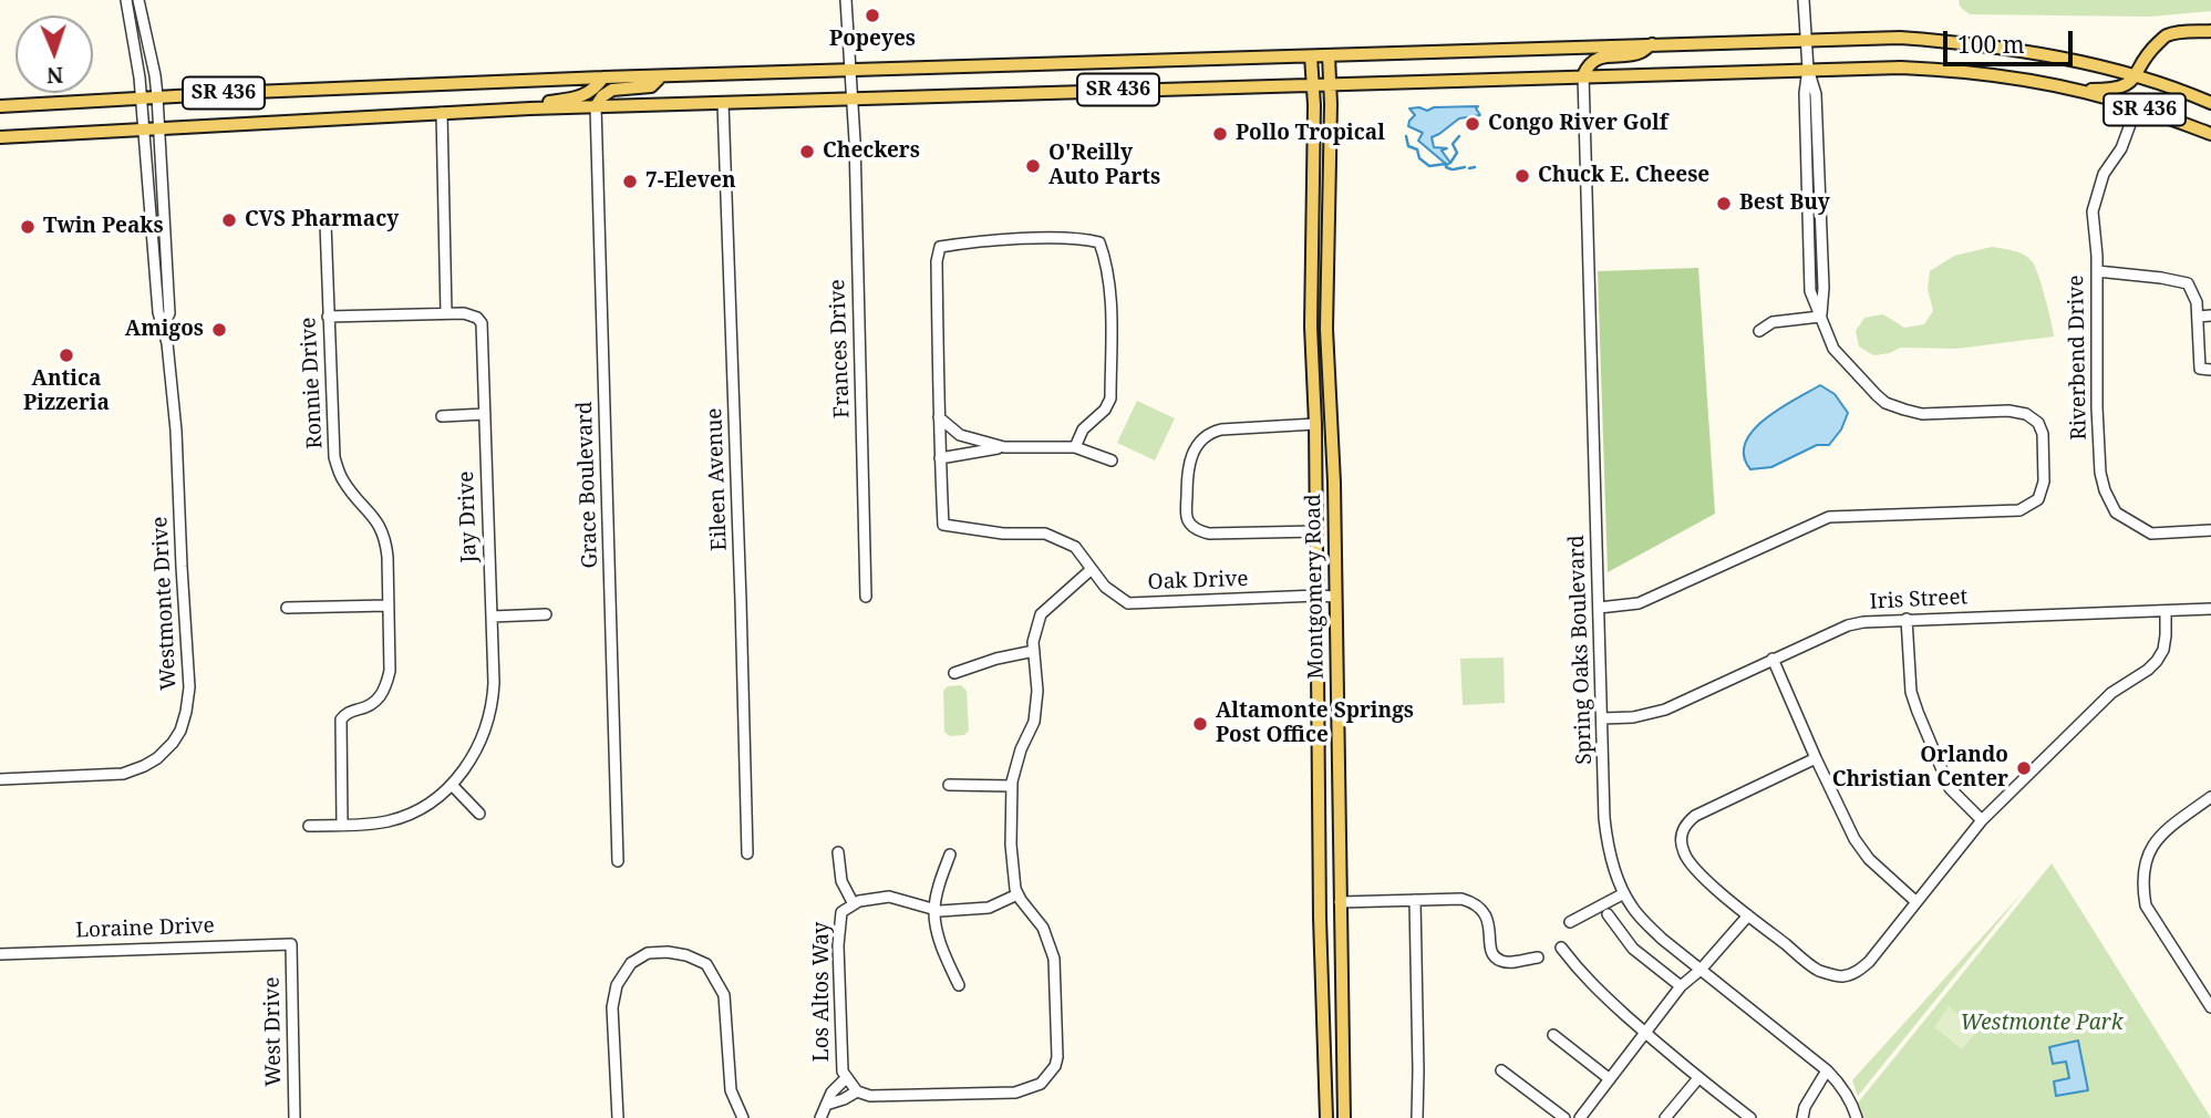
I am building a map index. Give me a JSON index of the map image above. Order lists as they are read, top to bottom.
{
  "streets": {
    "main road": ["SR 436", "Montgomery Road"],
    "street": [
      "Frances Drive",
      "Riverbend Drive",
      "Ronnie Drive",
      "Eileen Avenue",
      "Grace Boulevard",
      "Jay Drive",
      "Oak Drive",
      "Iris Street",
      "Westmonte Drive",
      "Spring Oaks Boulevard",
      "Loraine Drive",
      "Los Altos Way",
      "West Drive"
    ]
  },
  "crossings": [
    ["SR 436", "Frances Drive"],
    ["SR 436", "Riverbend Drive"],
    ["SR 436", "Eileen Avenue"],
    ["SR 436", "Grace Boulevard"],
    ["SR 436", "Montgomery Road"],
    ["SR 436", "Westmonte Drive"],
    ["SR 436", "Spring Oaks Boulevard"],
    ["Ronnie Drive", "Jay Drive"],
    ["Oak Drive", "Montgomery Road"],
    ["Iris Street", "Spring Oaks Boulevard"],
    ["Loraine Drive", "West Drive"]
  ],
  "parks": ["Westmonte Park"],
  "places": [
    "Popeyes",
    "Congo River Golf",
    "Pollo Tropical",
    "Checkers",
    "O'Reilly Auto Parts",
    "Chuck E. Cheese",
    "7-Eleven",
    "Best Buy",
    "CVS Pharmacy",
    "Twin Peaks",
    "Amigos",
    "Antica Pizzeria",
    "Altamonte Springs Post Office",
    "Orlando Christian Center"
  ],
  "scale_bar": "100 m",
  "north": "bottom"
}
